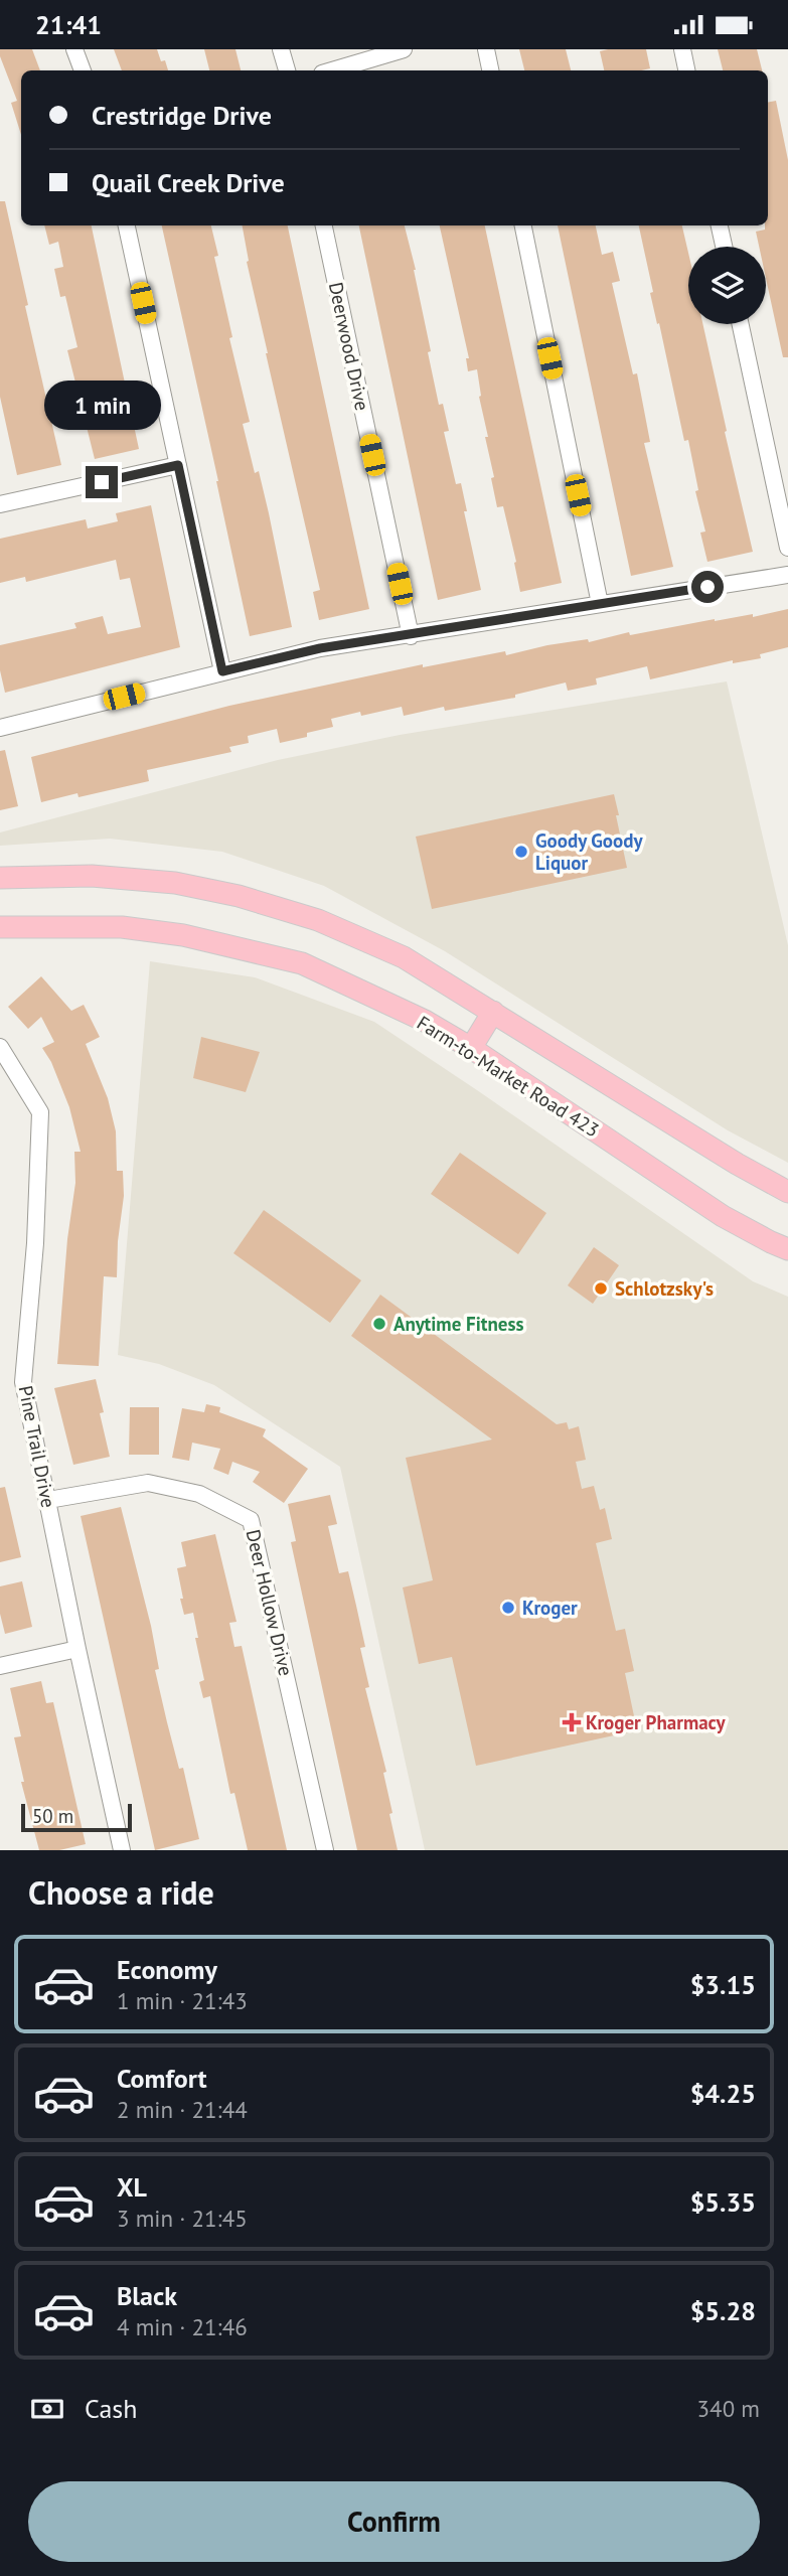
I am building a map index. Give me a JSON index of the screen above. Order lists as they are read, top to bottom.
{
  "streets": {
    "main road": ["Farm-to-Market Road 423"],
    "street": ["Deerwood Drive", "Pine Trail Drive", "Deer Hollow Drive"]
  },
  "crossings": [
    ["Pine Trail Drive", "Deer Hollow Drive"]
  ],
  "places": {
    "other": [
      "Goody Goody Liquor",
      "Schlotzsky's",
      "Anytime Fitness",
      "Kroger"
    ],
    "health": ["Kroger Pharmacy"]
  },
  "scale_bar": "50 m",
  "page": {
    "status": "21:41",
    "banner": ["Crestridge Drive", "Quail Creek Drive"],
    "bubble": "1 min",
    "scale": "50 m",
    "heading": "Choose a ride",
    "list": [
      {
        "name": "Economy",
        "note": "1 min · 21:43",
        "value": "$3.15"
      },
      {
        "name": "Comfort",
        "note": "2 min · 21:44",
        "value": "$4.25"
      },
      {
        "name": "XL",
        "note": "3 min · 21:45",
        "value": "$5.35"
      },
      {
        "name": "Black",
        "note": "4 min · 21:46",
        "value": "$5.28"
      }
    ],
    "pay": ["Cash", "340 m"],
    "buttons": "Confirm"
  }
}
